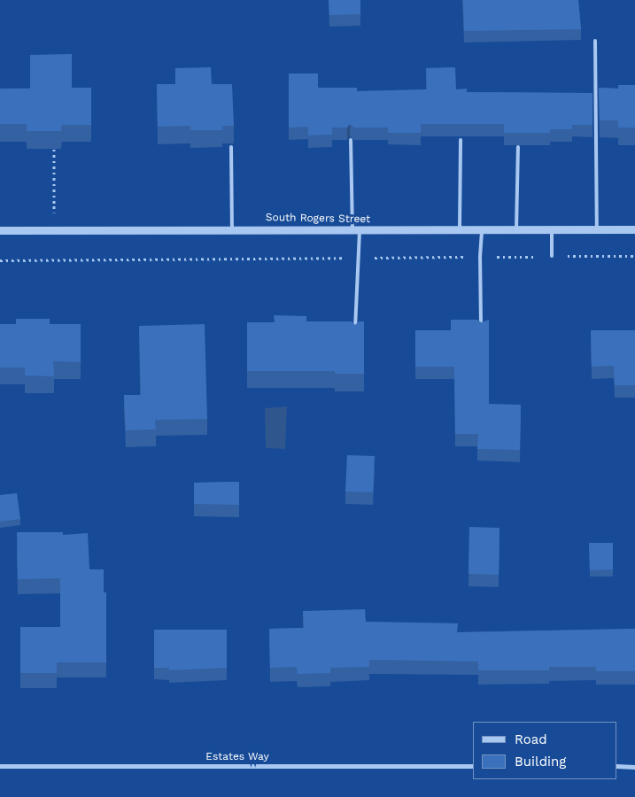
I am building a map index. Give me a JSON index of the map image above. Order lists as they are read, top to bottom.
{
  "streets": {
    "street": ["South Rogers Street", "Estates Way"]
  },
  "legend": ["Road", "Building"]
}
